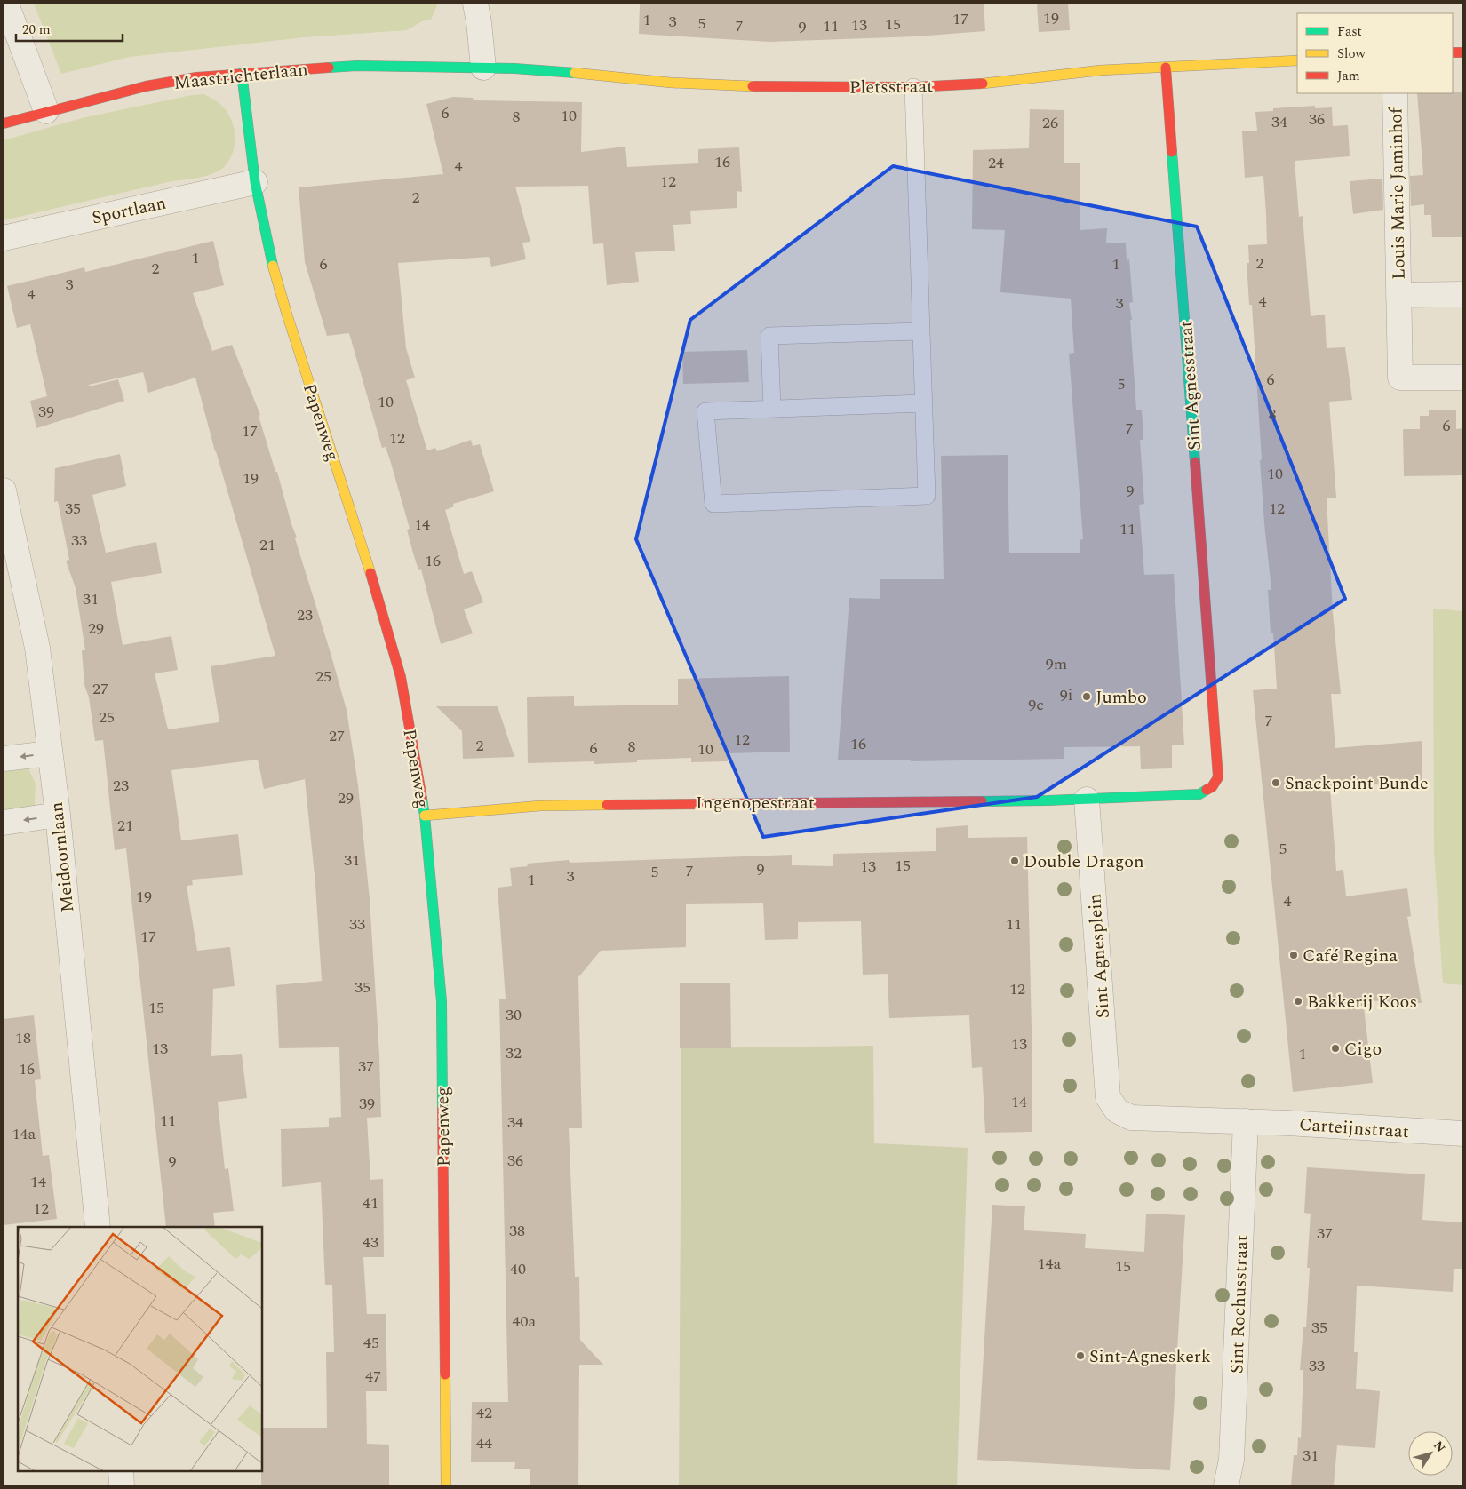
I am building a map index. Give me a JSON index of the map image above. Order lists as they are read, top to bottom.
{
  "streets": {
    "street": [
      "Maastrichterlaan",
      "Pletsstraat",
      "Louis Marie Jaminhof",
      "Sportlaan",
      "Sint Agnesstraat",
      "Papenweg",
      "Ingenopestraat",
      "Meidoornlaan",
      "Sint Agnesplein",
      "Carteijnstraat",
      "Sint Rochusstraat"
    ]
  },
  "crossings": [
    ["Maastrichterlaan", "Pletsstraat"],
    ["Maastrichterlaan", "Papenweg"],
    ["Pletsstraat", "Sint Agnesstraat"],
    ["Sportlaan", "Papenweg"],
    ["Sint Agnesstraat", "Ingenopestraat"],
    ["Sint Agnesstraat", "Sint Agnesplein"],
    ["Papenweg", "Ingenopestraat"],
    ["Ingenopestraat", "Sint Agnesplein"],
    ["Sint Agnesplein", "Carteijnstraat"],
    ["Sint Agnesplein", "Sint Rochusstraat"],
    ["Carteijnstraat", "Sint Rochusstraat"]
  ],
  "places": [
    "Jumbo",
    "Snackpoint Bunde",
    "Double Dragon",
    "Café Regina",
    "Bakkerij Koos",
    "Cigo",
    "Sint-Agneskerk"
  ],
  "house_numbers": [
    "19",
    "17",
    "1",
    "3",
    "5",
    "15",
    "13",
    "7",
    "11",
    "9",
    "6",
    "10",
    "8",
    "36",
    "34",
    "26",
    "16",
    "24",
    "4",
    "12",
    "2",
    "1",
    "2",
    "6",
    "1",
    "2",
    "3",
    "4",
    "4",
    "3",
    "6",
    "5",
    "10",
    "39",
    "8",
    "6",
    "7",
    "17",
    "12",
    "10",
    "19",
    "9",
    "35",
    "12",
    "14",
    "11",
    "33",
    "21",
    "16",
    "31",
    "23",
    "29",
    "9m",
    "25",
    "27",
    "9i",
    "9c",
    "25",
    "7",
    "27",
    "12",
    "16",
    "2",
    "8",
    "6",
    "10",
    "23",
    "29",
    "21",
    "5",
    "31",
    "15",
    "13",
    "9",
    "7",
    "5",
    "3",
    "1",
    "19",
    "4",
    "33",
    "11",
    "17",
    "35",
    "12",
    "15",
    "30",
    "18",
    "13",
    "13",
    "32",
    "1",
    "37",
    "16",
    "14",
    "39",
    "11",
    "34",
    "14a",
    "36",
    "9",
    "14",
    "41",
    "12",
    "38",
    "37",
    "43",
    "14a",
    "15",
    "40",
    "40a",
    "35",
    "45",
    "33",
    "47",
    "42",
    "44",
    "31"
  ],
  "legend": ["Fast", "Slow", "Jam"],
  "scale_bar": "20 m",
  "north": "top right"
}
